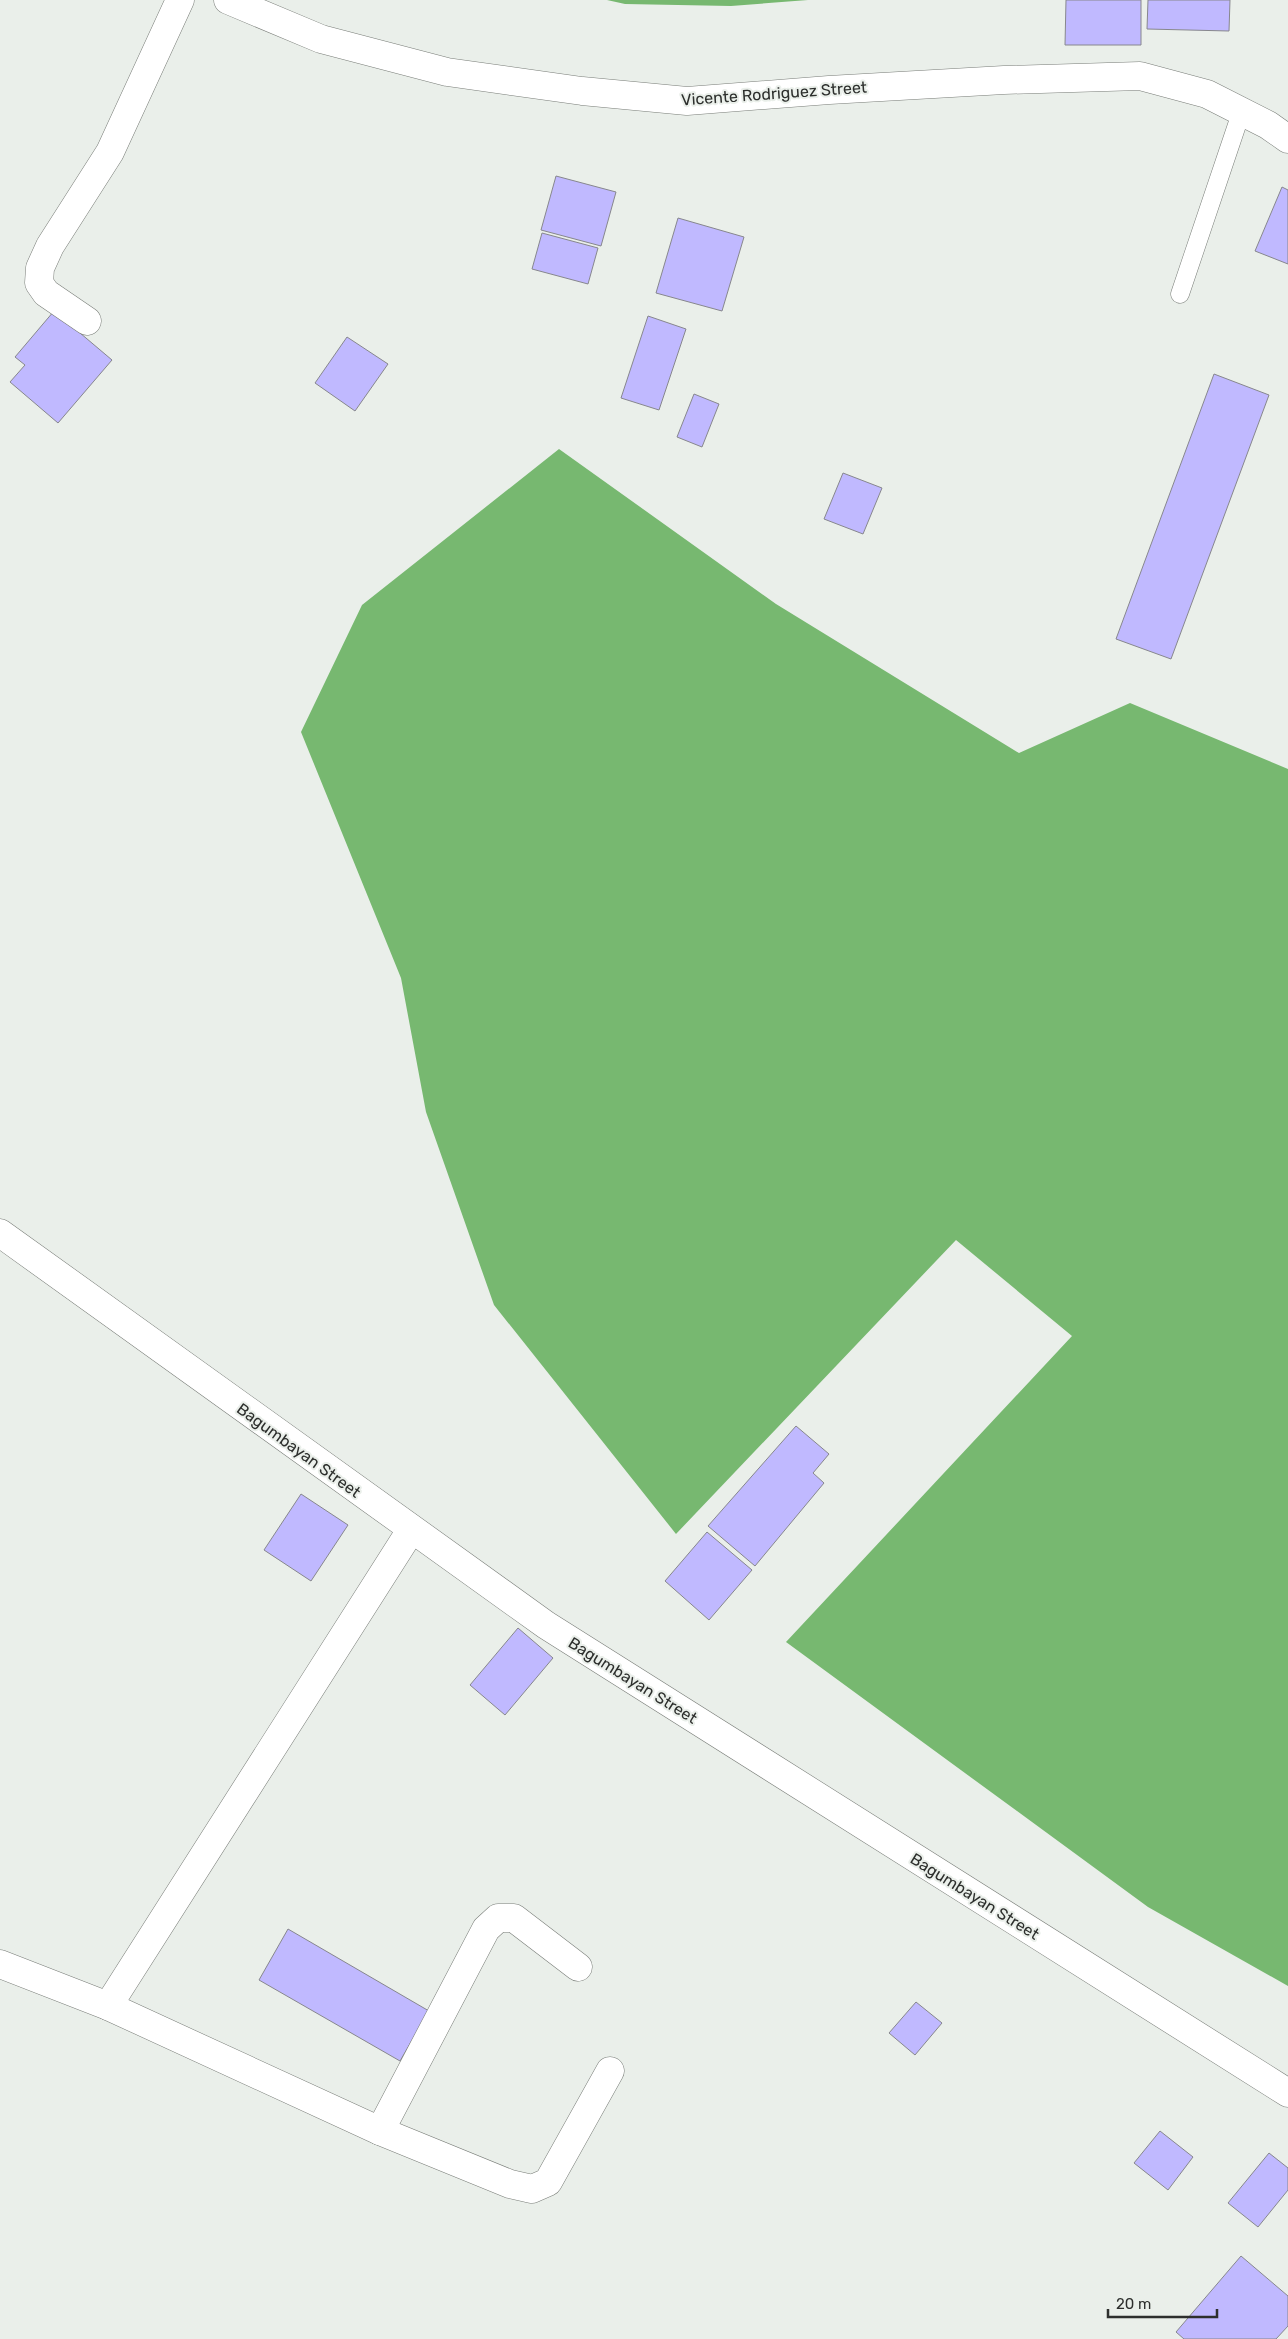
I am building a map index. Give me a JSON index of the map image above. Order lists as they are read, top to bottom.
{
  "streets": {
    "street": ["Vicente Rodriguez Street", "Bagumbayan Street"]
  },
  "scale_bar": "20 m"
}
